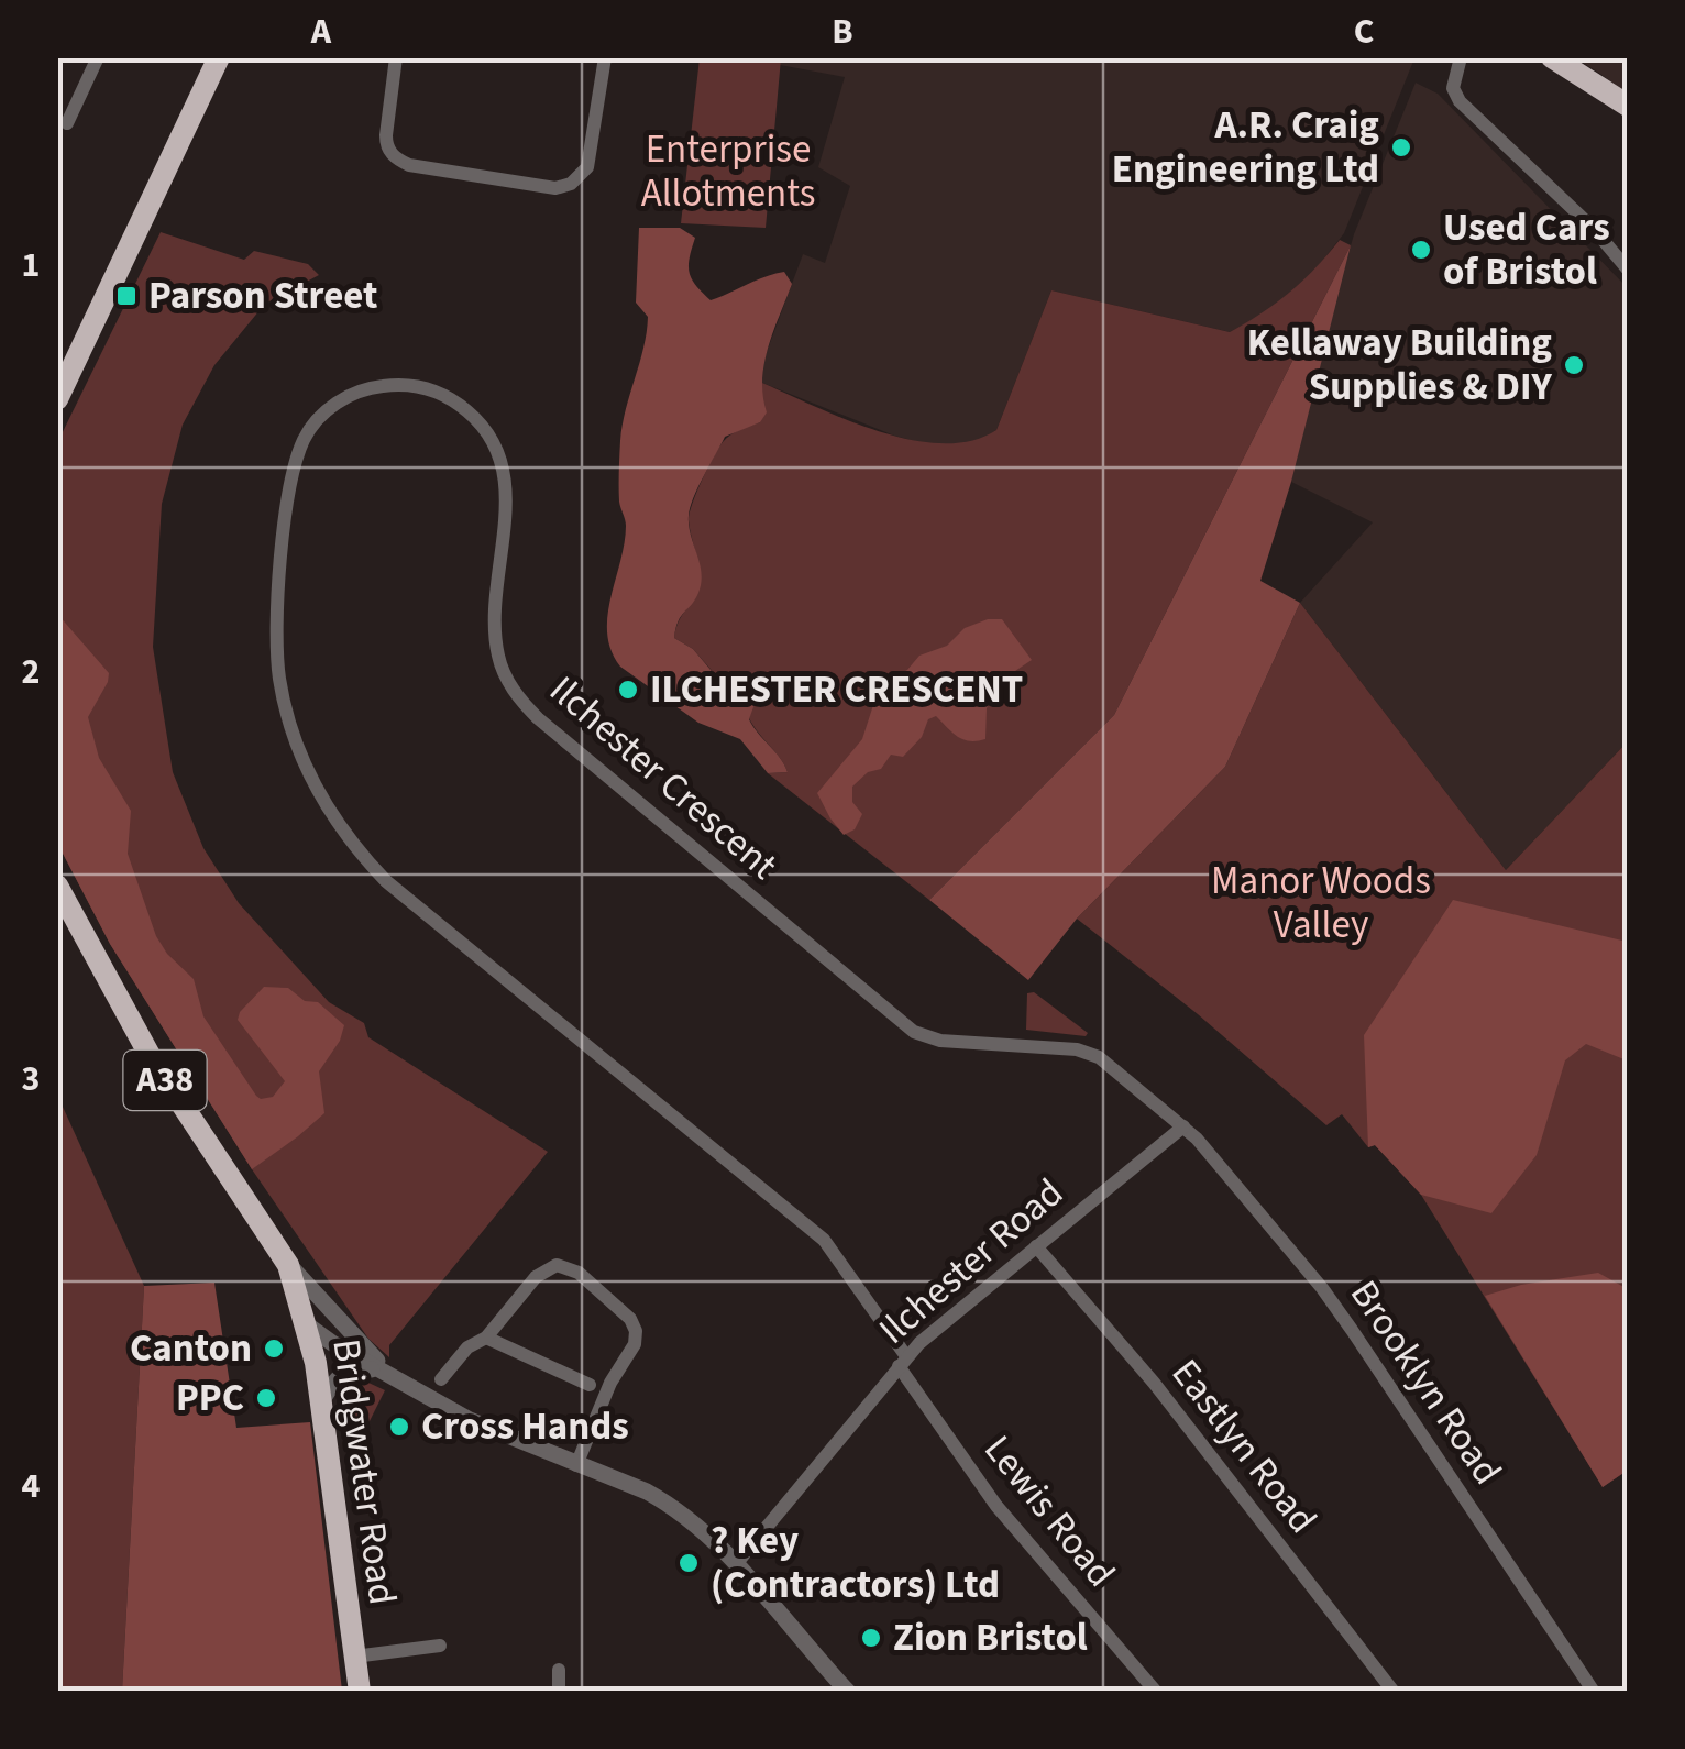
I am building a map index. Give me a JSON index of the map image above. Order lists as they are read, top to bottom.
{
  "streets": {
    "highway": ["A38", "Bridgwater Road"],
    "street": [
      "Ilchester Crescent",
      "Ilchester Road",
      "Brooklyn Road",
      "Eastlyn Road",
      "Lewis Road"
    ]
  },
  "crossings": [
    ["Ilchester Crescent", "Ilchester Road"],
    ["Ilchester Crescent", "Brooklyn Road"],
    ["Ilchester Crescent", "Lewis Road"],
    ["A38", "Bridgwater Road"],
    ["Ilchester Road", "Brooklyn Road"],
    ["Ilchester Road", "Eastlyn Road"],
    ["Ilchester Road", "Lewis Road"]
  ],
  "parks": ["Enterprise Allotments", "Manor Woods Valley"],
  "places": {
    "other": [
      "A.R. Craig Engineering Ltd",
      "Used Cars of Bristol",
      "Kellaway Building Supplies & DIY",
      "ILCHESTER CRESCENT",
      "Canton",
      "PPC",
      "Cross Hands",
      "? Key (Contractors) Ltd",
      "Zion Bristol"
    ],
    "transit": ["Parson Street"]
  },
  "grid": {
    "columns": ["A", "B", "C"],
    "rows": [
      "1",
      "2",
      "3",
      "4"
    ]
  }
}
